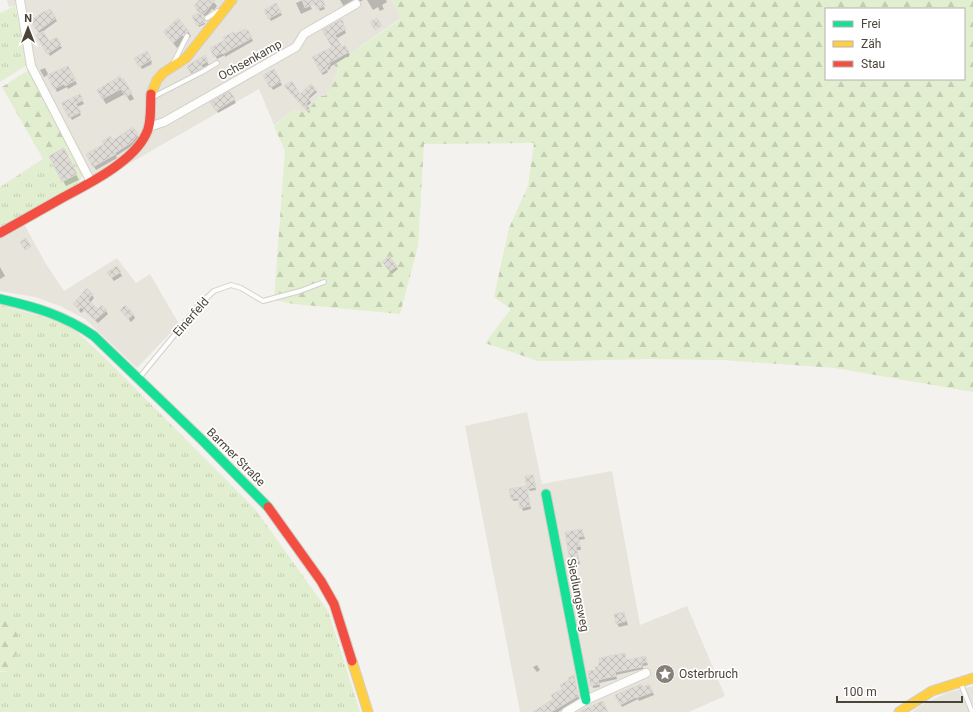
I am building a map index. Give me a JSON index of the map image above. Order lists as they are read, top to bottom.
{
  "streets": {
    "main road": ["Barmer Straße", "Siedlungsweg"],
    "street": ["Ochsenkamp"],
    "lane": ["Einerfeld"]
  },
  "crossings": [
    ["Einerfeld", "Barmer Straße"]
  ],
  "places": {
    "place": ["Osterbruch"]
  },
  "legend": ["Frei", "Zäh", "Stau"],
  "scale_bar": "100 m",
  "north": "top"
}
